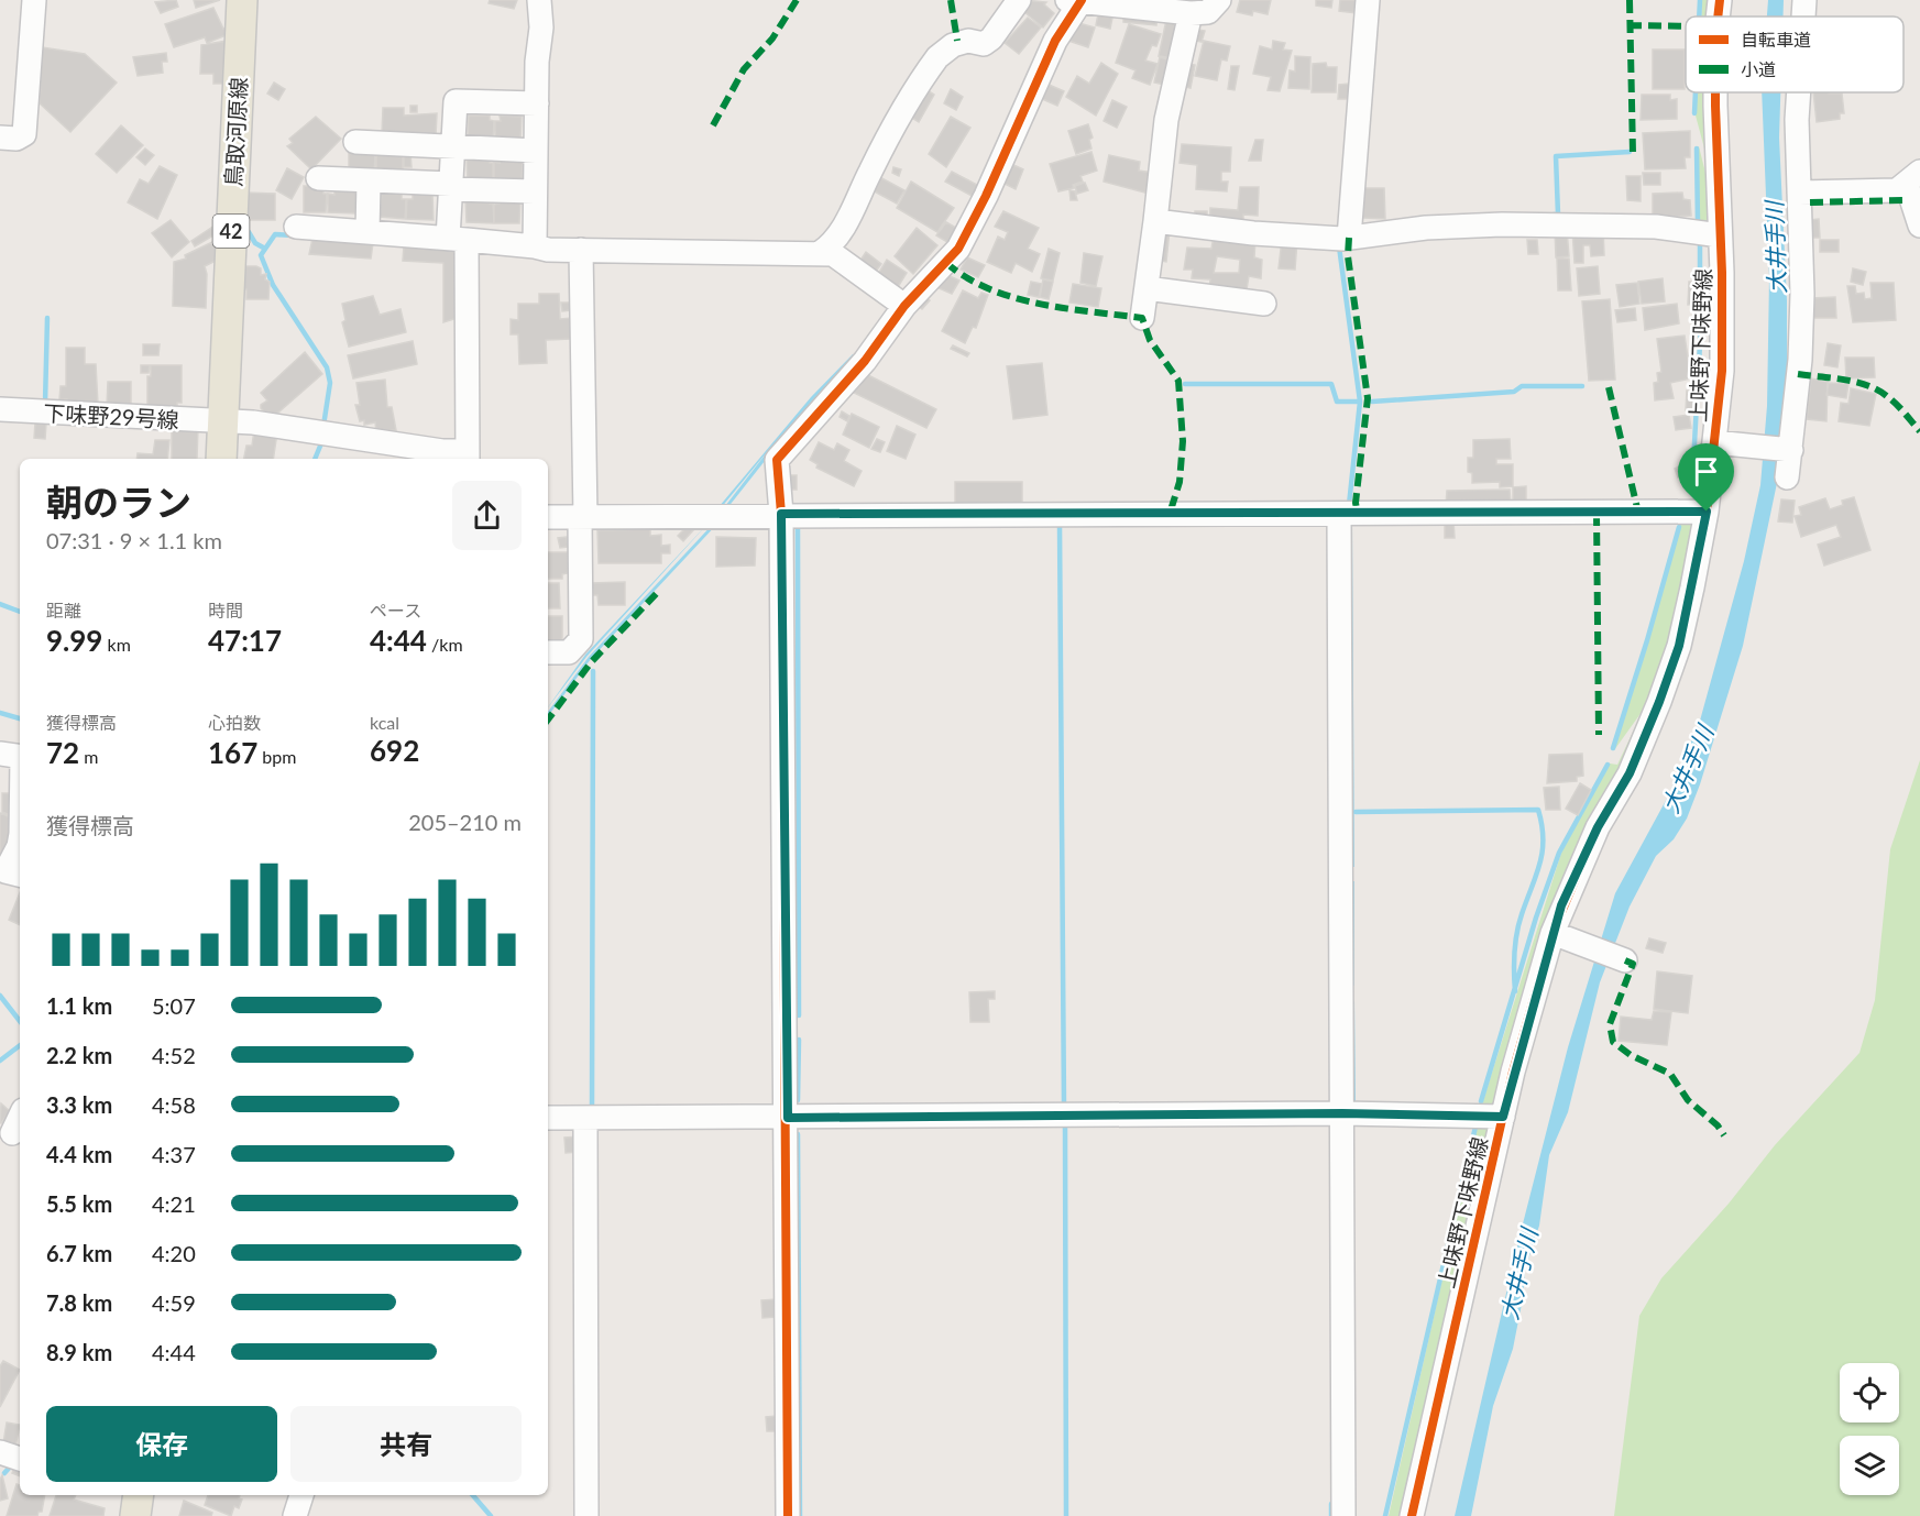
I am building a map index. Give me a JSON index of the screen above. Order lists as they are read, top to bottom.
{
  "streets": {
    "main road": ["鳥取河原線", "42"],
    "street": ["上味野下味野線", "下味野29号線"]
  },
  "crossings": [
    ["鳥取河原線", "下味野29号線"]
  ],
  "water": ["大井手川"],
  "legend": ["自転車道", "小道"],
  "page": {
    "heading": ["朝のラン", "07:31 · 9 × 1.1 km"],
    "stats": [
      ["距離", "9.99 km"],
      ["時間", "47:17"],
      ["ペース", "4:44 /km"],
      ["獲得標高", "72 m"],
      ["心拍数", "167 bpm"],
      ["kcal", "692"]
    ],
    "chart": ["獲得標高", "205–210 m"],
    "list": [
      {
        "name": "1.1 km",
        "note": "5:07"
      },
      {
        "name": "2.2 km",
        "note": "4:52"
      },
      {
        "name": "3.3 km",
        "note": "4:58"
      },
      {
        "name": "4.4 km",
        "note": "4:37"
      },
      {
        "name": "5.5 km",
        "note": "4:21"
      },
      {
        "name": "6.7 km",
        "note": "4:20"
      },
      {
        "name": "7.8 km",
        "note": "4:59"
      },
      {
        "name": "8.9 km",
        "note": "4:44"
      }
    ],
    "buttons": ["保存", "共有"]
  }
}
